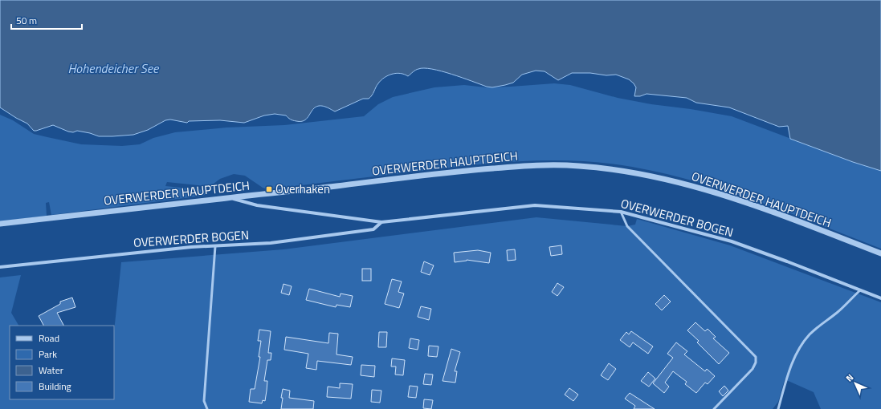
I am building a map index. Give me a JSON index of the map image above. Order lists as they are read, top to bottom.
{
  "streets": {
    "street": ["OVERWERDER HAUPTDEICH", "OVERWERDER BOGEN"]
  },
  "crossings": [
    ["OVERWERDER HAUPTDEICH", "OVERWERDER BOGEN"]
  ],
  "water": ["Hohendeicher See"],
  "places": {
    "transit": ["Overhaken"]
  },
  "legend": [
    "Road",
    "Park",
    "Water",
    "Building"
  ],
  "scale_bar": "50 m",
  "north": "top left"
}
